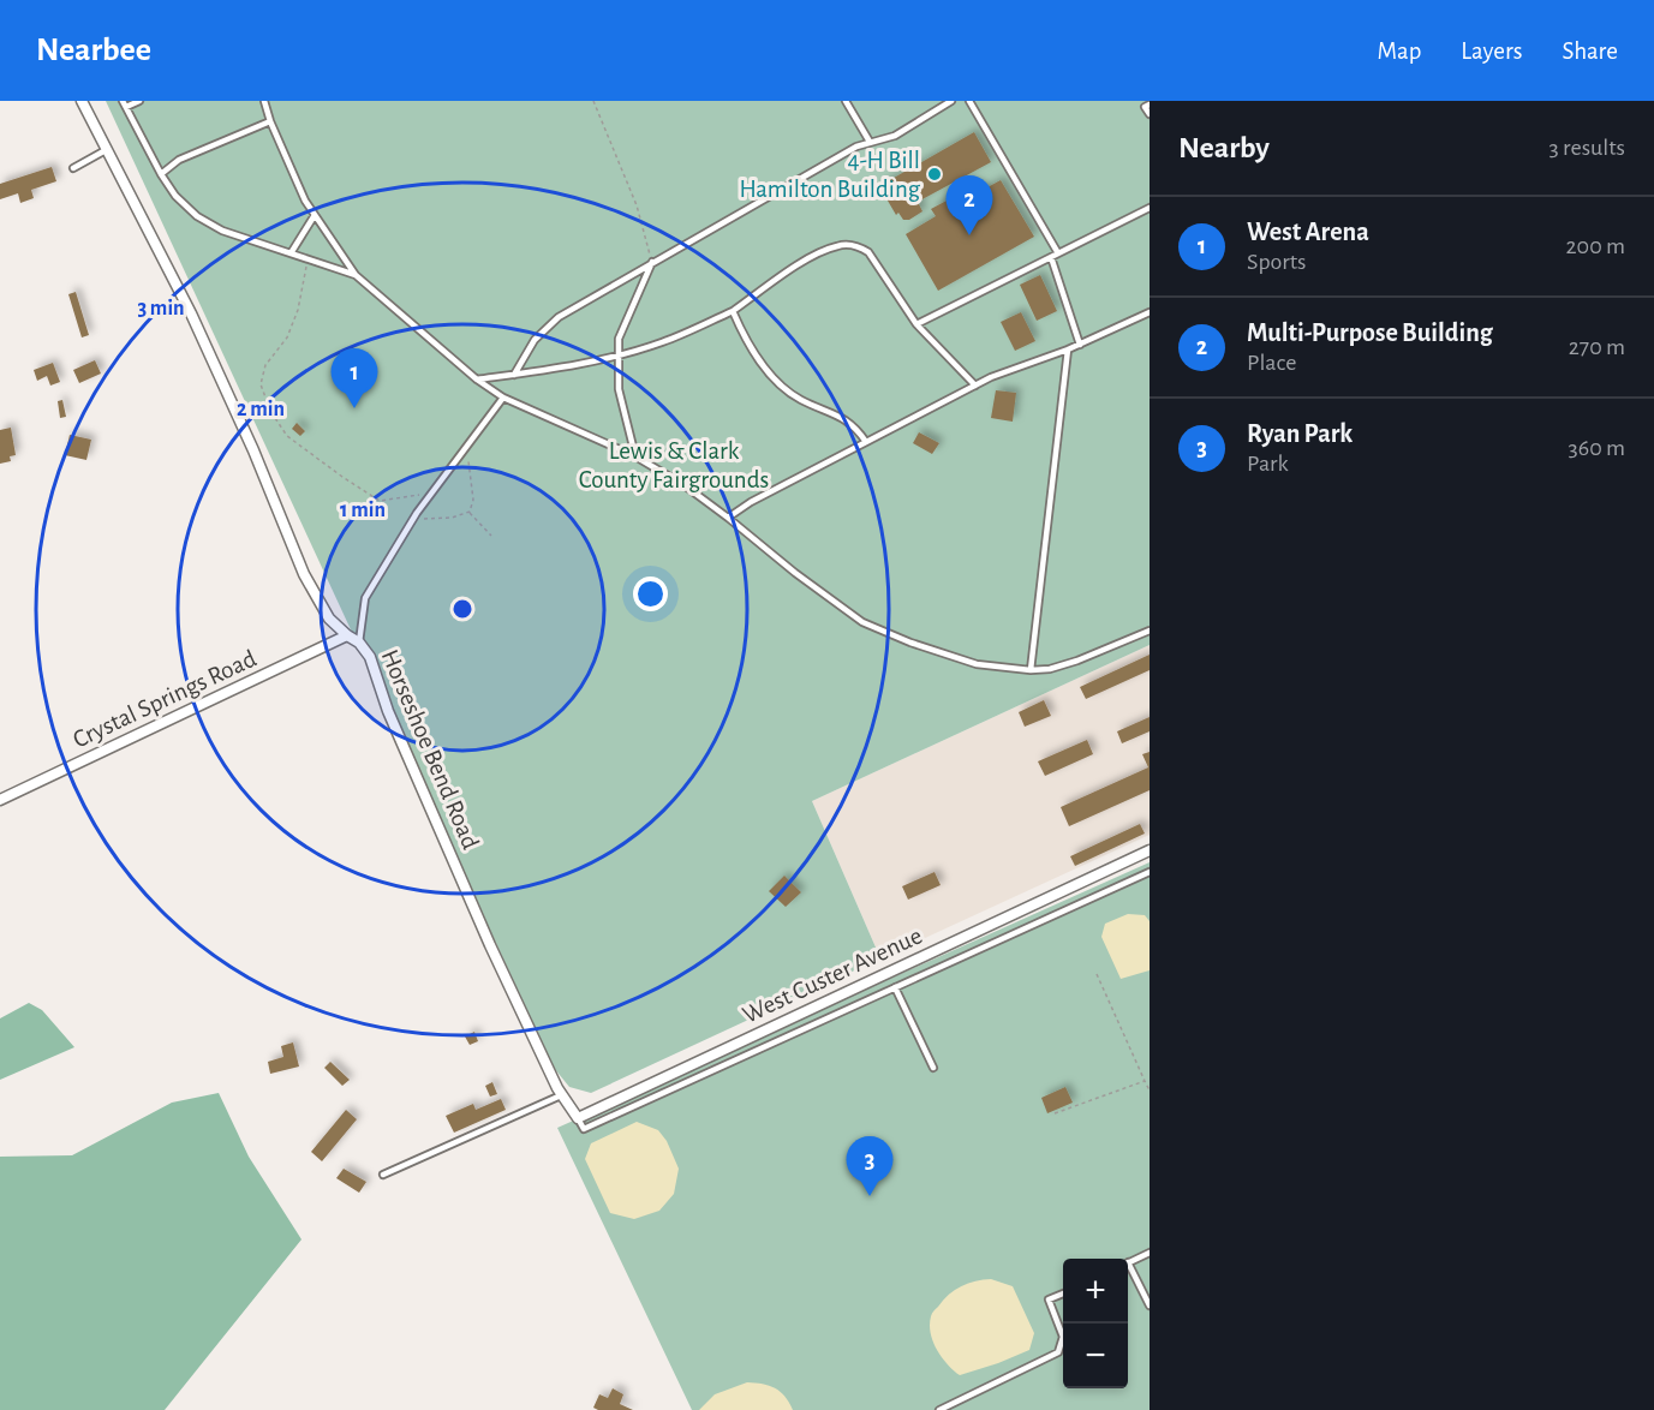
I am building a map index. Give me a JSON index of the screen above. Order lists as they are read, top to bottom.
{
  "streets": {
    "street": ["Crystal Springs Road", "Horseshoe Bend Road", "West Custer Avenue"]
  },
  "crossings": [
    ["Crystal Springs Road", "Horseshoe Bend Road"]
  ],
  "parks": ["Lewis & Clark County Fairgrounds"],
  "places": ["4-H Bill Hamilton Building"],
  "page": {
    "header": "Nearbee",
    "nav": ["Map", "Layers", "Share"],
    "heading": ["Nearby", "3 results"],
    "pins": ["2", "1", "3"],
    "list": [
      {
        "mark": "1",
        "name": "West Arena",
        "note": "Sports",
        "value": "200 m"
      },
      {
        "mark": "2",
        "name": "Multi-Purpose Building",
        "note": "Place",
        "value": "270 m"
      },
      {
        "mark": "3",
        "name": "Ryan Park",
        "note": "Park",
        "value": "360 m"
      }
    ],
    "map_buttons": ["+", "−"]
  },
  "rings": ["3 min", "2 min", "1 min"]
}
